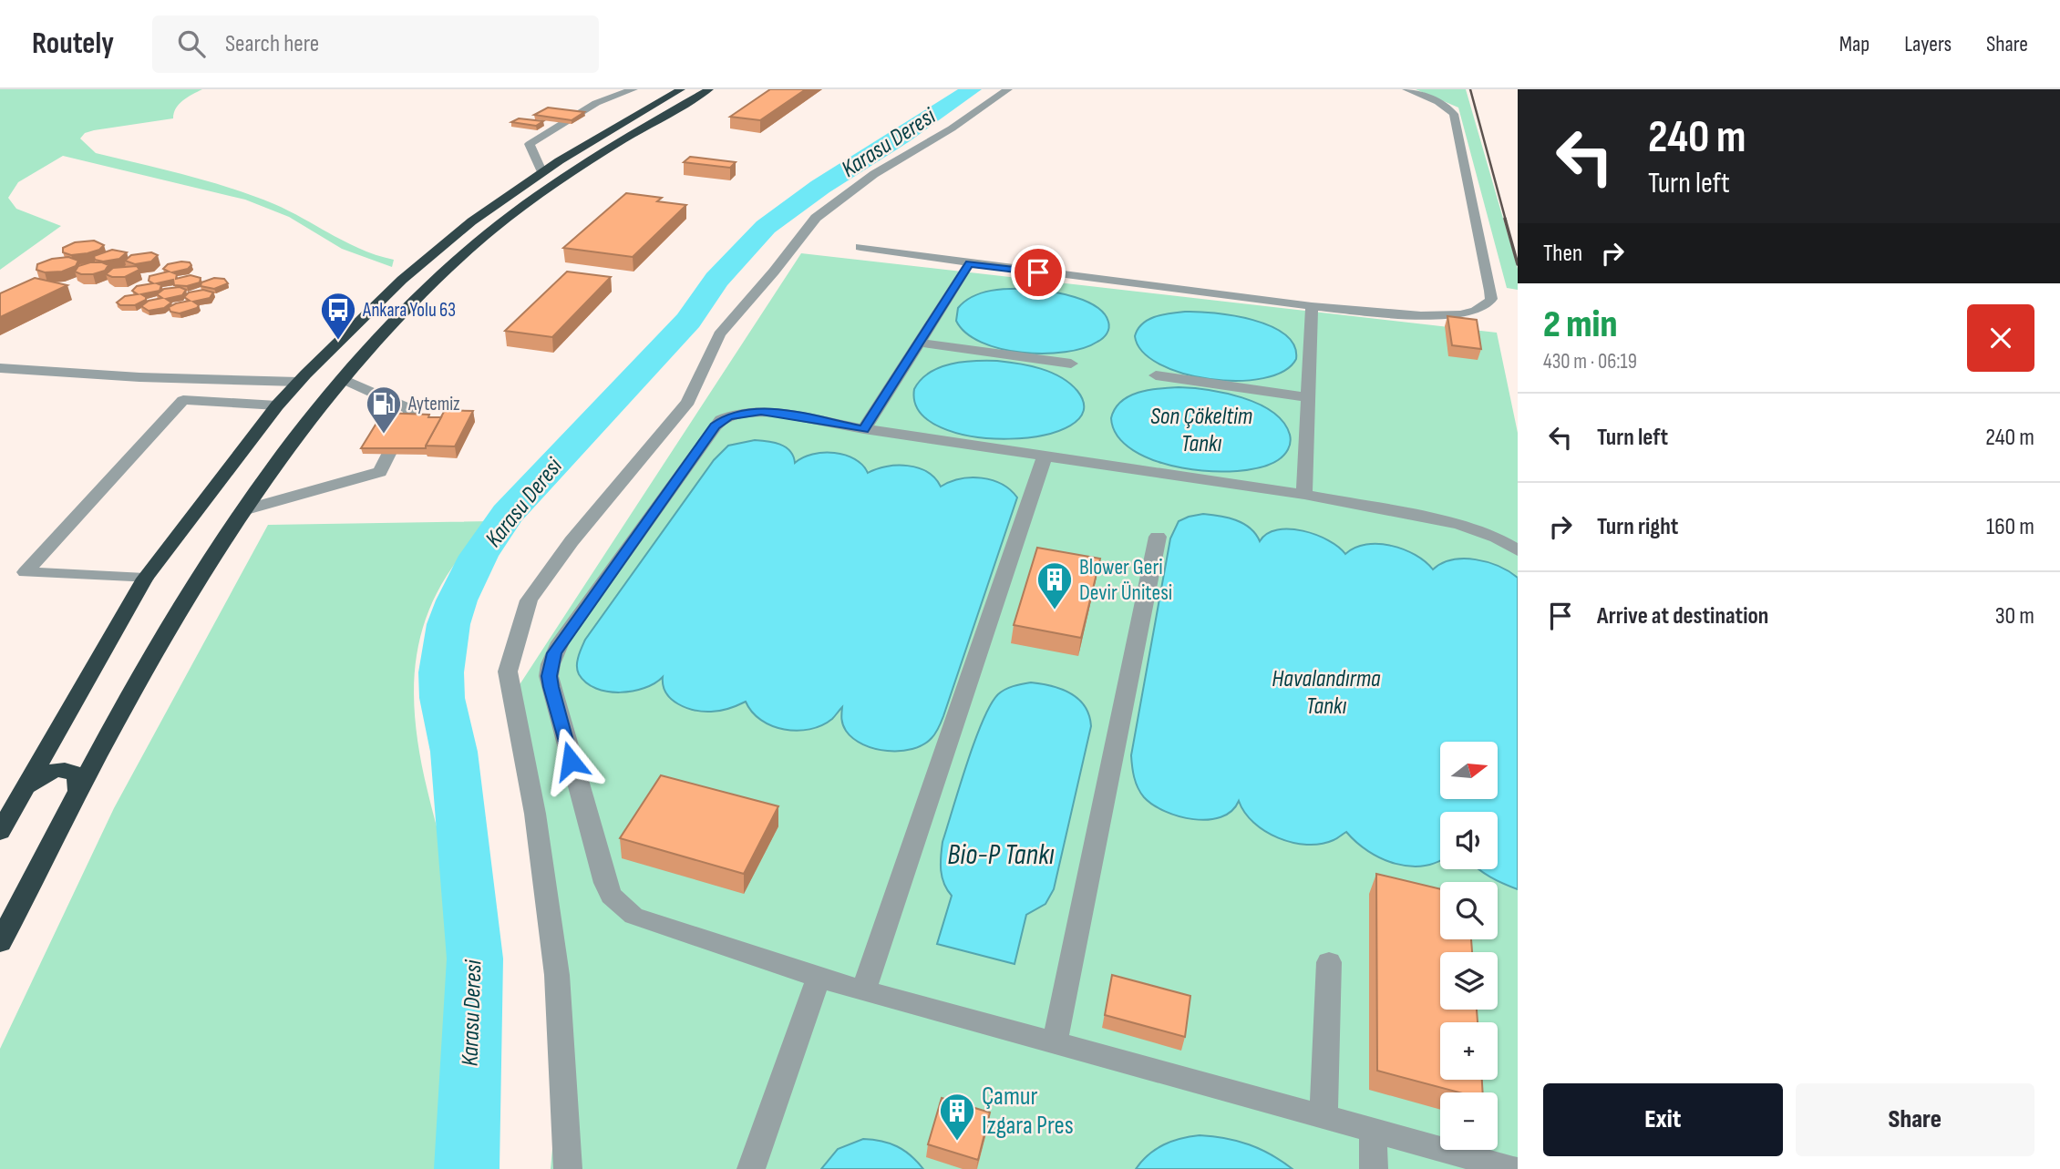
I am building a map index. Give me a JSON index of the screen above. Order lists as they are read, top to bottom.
{
  "water": [
    "Karasu Deresi",
    "Son Çökeltim Tankı",
    "Havalandırma Tankı",
    "Bio-P Tankı"
  ],
  "places": {
    "bus stop": ["Ankara Yolu 63"],
    "fuel station": ["Aytemiz"],
    "building": ["Blower Geri Devir Ünitesi", "Çamur Izgara Pres"]
  },
  "north": "right",
  "page": {
    "header": "Routely",
    "search": "Search here",
    "nav": ["Map", "Layers", "Share"],
    "turn": ["240 m", "Turn left"],
    "then": "Then",
    "heading": ["2 min", "430 m · 06:19"],
    "list": [
      {
        "name": "Turn left",
        "value": "240 m"
      },
      {
        "name": "Turn right",
        "value": "160 m"
      },
      {
        "name": "Arrive at destination",
        "value": "30 m"
      }
    ],
    "map_buttons": ["+", "−"],
    "buttons": ["Exit", "Share"]
  }
}
